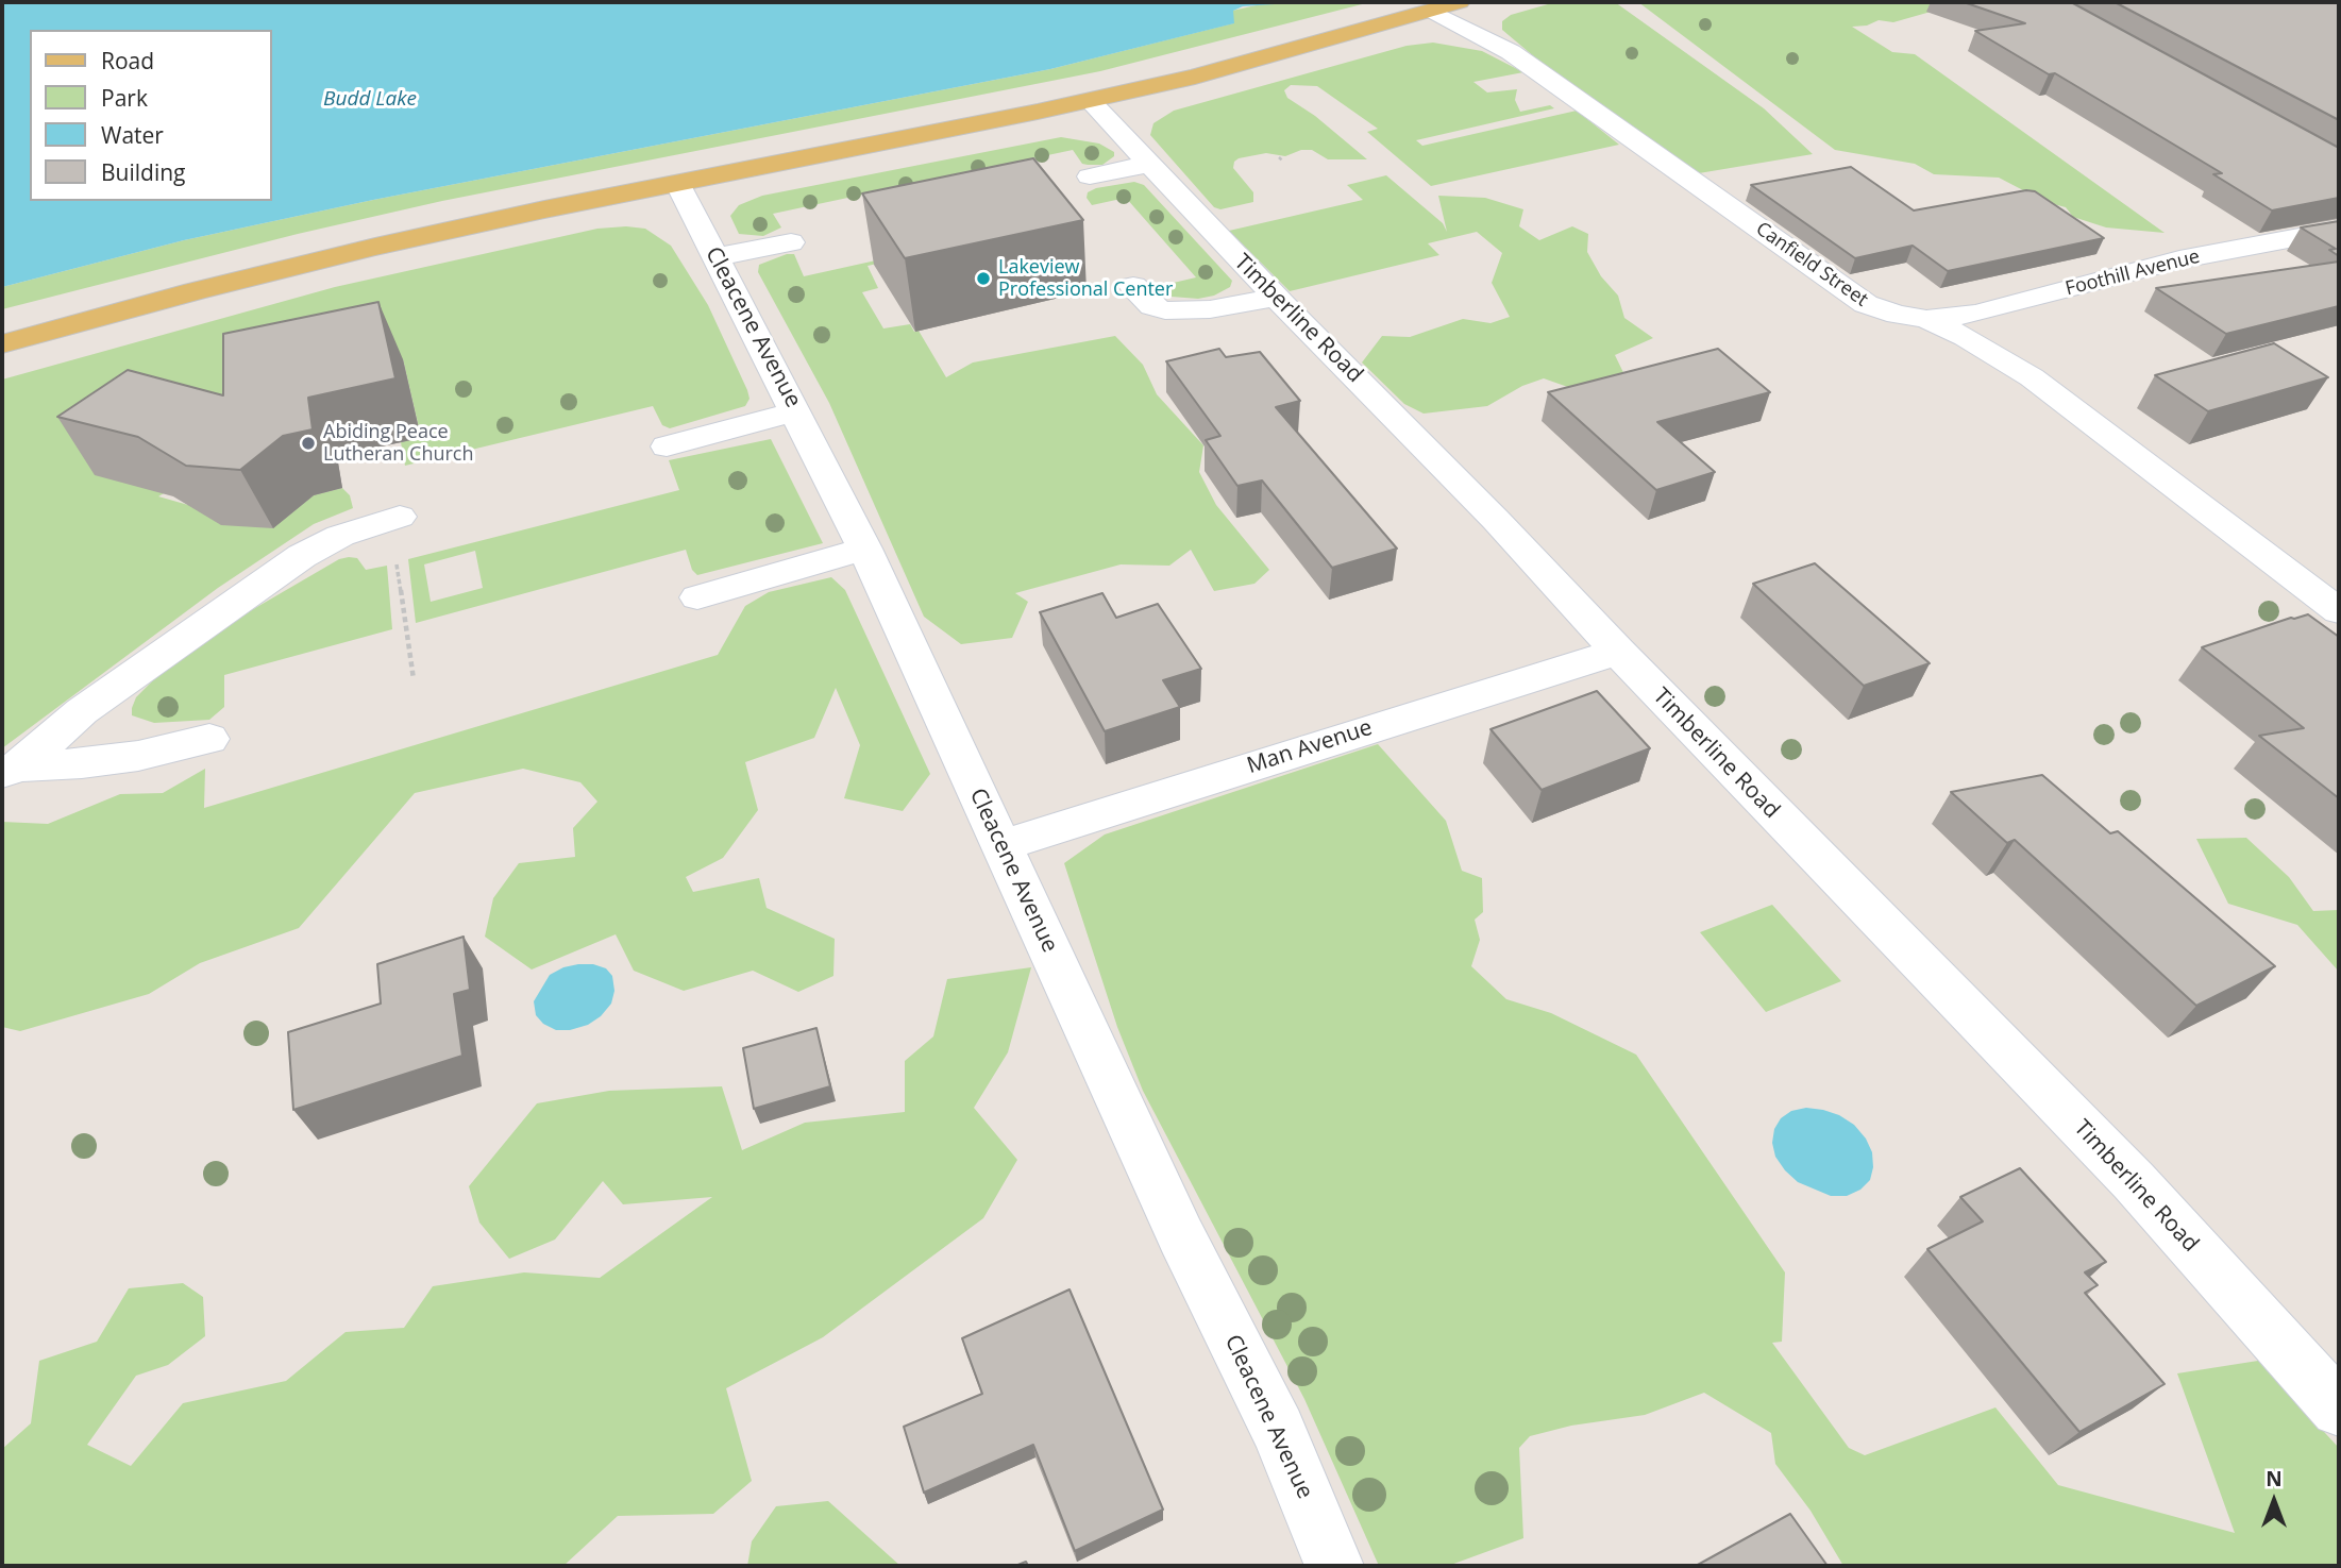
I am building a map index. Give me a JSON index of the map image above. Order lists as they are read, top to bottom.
{
  "streets": {
    "street": [
      "Canfield Street",
      "Foothill Avenue",
      "Timberline Road",
      "Cleacene Avenue",
      "Man Avenue"
    ]
  },
  "crossings": [
    ["Canfield Street", "Foothill Avenue"],
    ["Timberline Road", "Man Avenue"],
    ["Cleacene Avenue", "Man Avenue"]
  ],
  "water": ["Budd Lake"],
  "places": ["Lakeview Professional Center", "Abiding Peace Lutheran Church"],
  "legend": [
    "Road",
    "Park",
    "Water",
    "Building"
  ],
  "north": "top"
}
